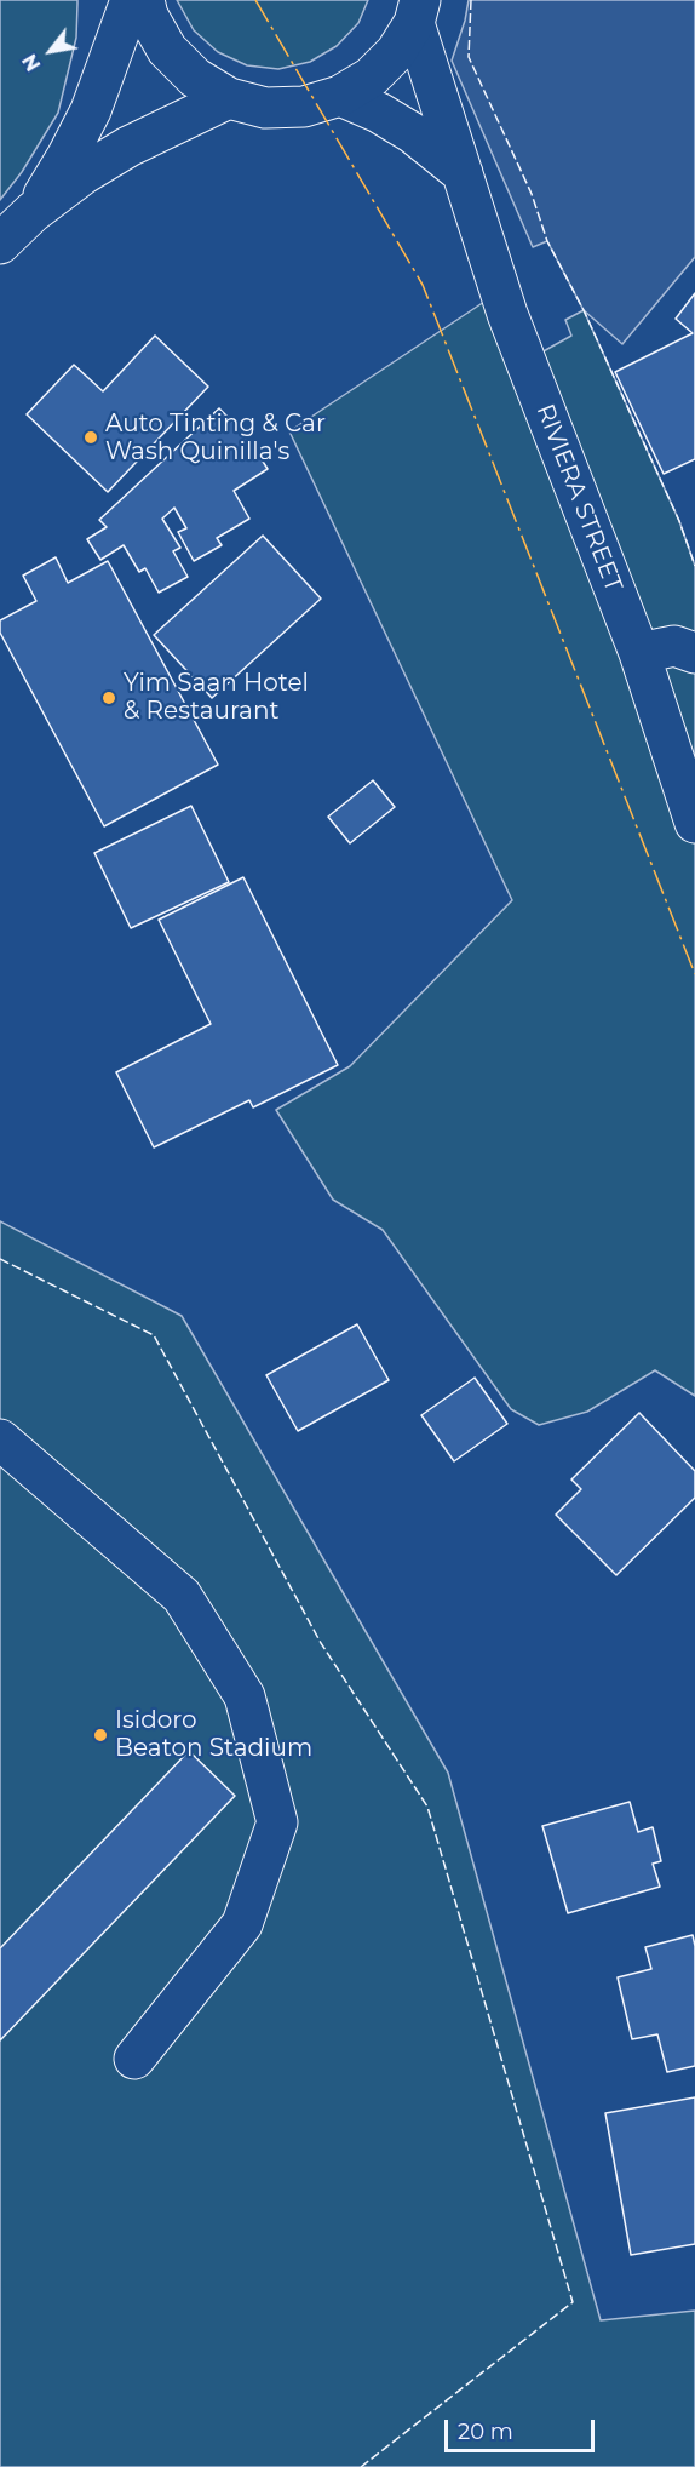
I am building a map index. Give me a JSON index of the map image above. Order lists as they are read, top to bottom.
{
  "streets": {
    "street": ["RIVIERA STREET"]
  },
  "places": ["Auto Tinting & Car Wash Quinilla's", "Yim Saan Hotel & Restaurant", "Isidoro Beaton Stadium"],
  "scale_bar": "20 m",
  "north": "bottom left"
}
